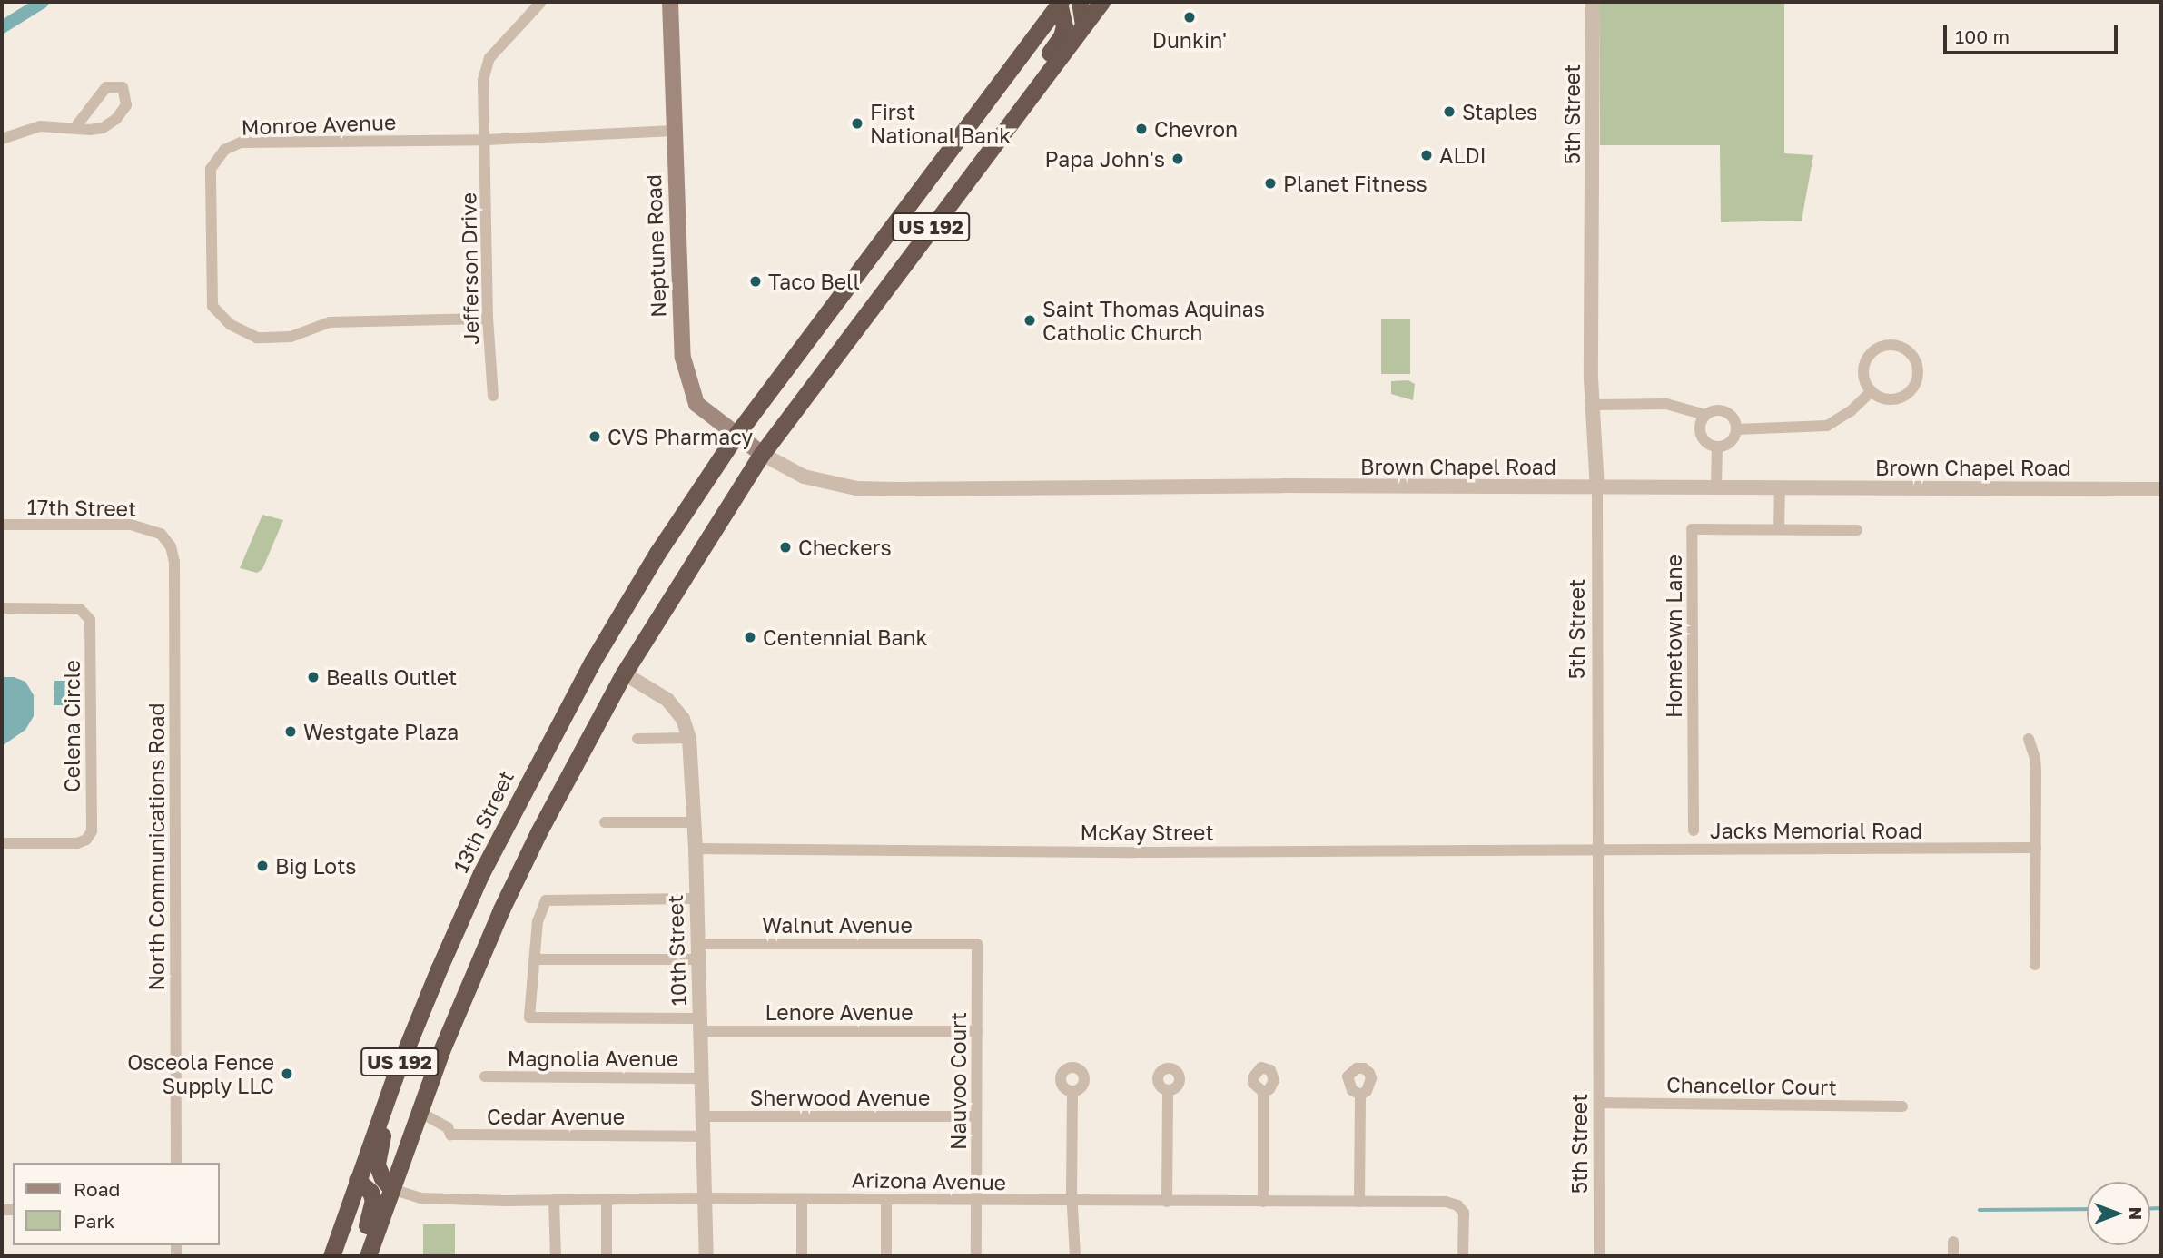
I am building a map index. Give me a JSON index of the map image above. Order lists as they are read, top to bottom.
{
  "streets": {
    "highway": ["US 192", "13th Street"],
    "main road": ["Neptune Road"],
    "street": [
      "5th Street",
      "Monroe Avenue",
      "Jefferson Drive",
      "Brown Chapel Road",
      "17th Street",
      "Hometown Lane",
      "Celena Circle",
      "Jacks Memorial Road",
      "McKay Street",
      "North Communications Road",
      "Walnut Avenue",
      "10th Street",
      "Lenore Avenue",
      "Magnolia Avenue",
      "Nauvoo Court",
      "Chancellor Court",
      "Sherwood Avenue",
      "Cedar Avenue",
      "Arizona Avenue"
    ]
  },
  "crossings": [
    ["5th Street", "Brown Chapel Road"],
    ["5th Street", "Jacks Memorial Road"],
    ["5th Street", "McKay Street"],
    ["5th Street", "Chancellor Court"],
    ["Monroe Avenue", "Neptune Road"],
    ["Monroe Avenue", "Jefferson Drive"],
    ["US 192", "Neptune Road"],
    ["US 192", "Brown Chapel Road"],
    ["US 192", "13th Street"],
    ["US 192", "10th Street"],
    ["US 192", "Cedar Avenue"],
    ["US 192", "Arizona Avenue"],
    ["Neptune Road", "Brown Chapel Road"],
    ["Neptune Road", "13th Street"],
    ["17th Street", "North Communications Road"],
    ["Jacks Memorial Road", "McKay Street"],
    ["McKay Street", "10th Street"],
    ["Walnut Avenue", "10th Street"],
    ["Walnut Avenue", "Lenore Avenue"],
    ["Walnut Avenue", "Nauvoo Court"],
    ["10th Street", "Lenore Avenue"],
    ["10th Street", "Magnolia Avenue"],
    ["10th Street", "Sherwood Avenue"],
    ["10th Street", "Cedar Avenue"],
    ["10th Street", "Arizona Avenue"],
    ["Lenore Avenue", "Nauvoo Court"],
    ["Nauvoo Court", "Sherwood Avenue"],
    ["Nauvoo Court", "Arizona Avenue"]
  ],
  "places": [
    "Dunkin'",
    "Staples",
    "First National Bank",
    "Chevron",
    "ALDI",
    "Papa John's",
    "Planet Fitness",
    "Taco Bell",
    "Saint Thomas Aquinas Catholic Church",
    "CVS Pharmacy",
    "Checkers",
    "Centennial Bank",
    "Bealls Outlet",
    "Westgate Plaza",
    "Big Lots",
    "Osceola Fence Supply LLC"
  ],
  "legend": ["Road", "Park"],
  "scale_bar": "100 m",
  "north": "right"
}
